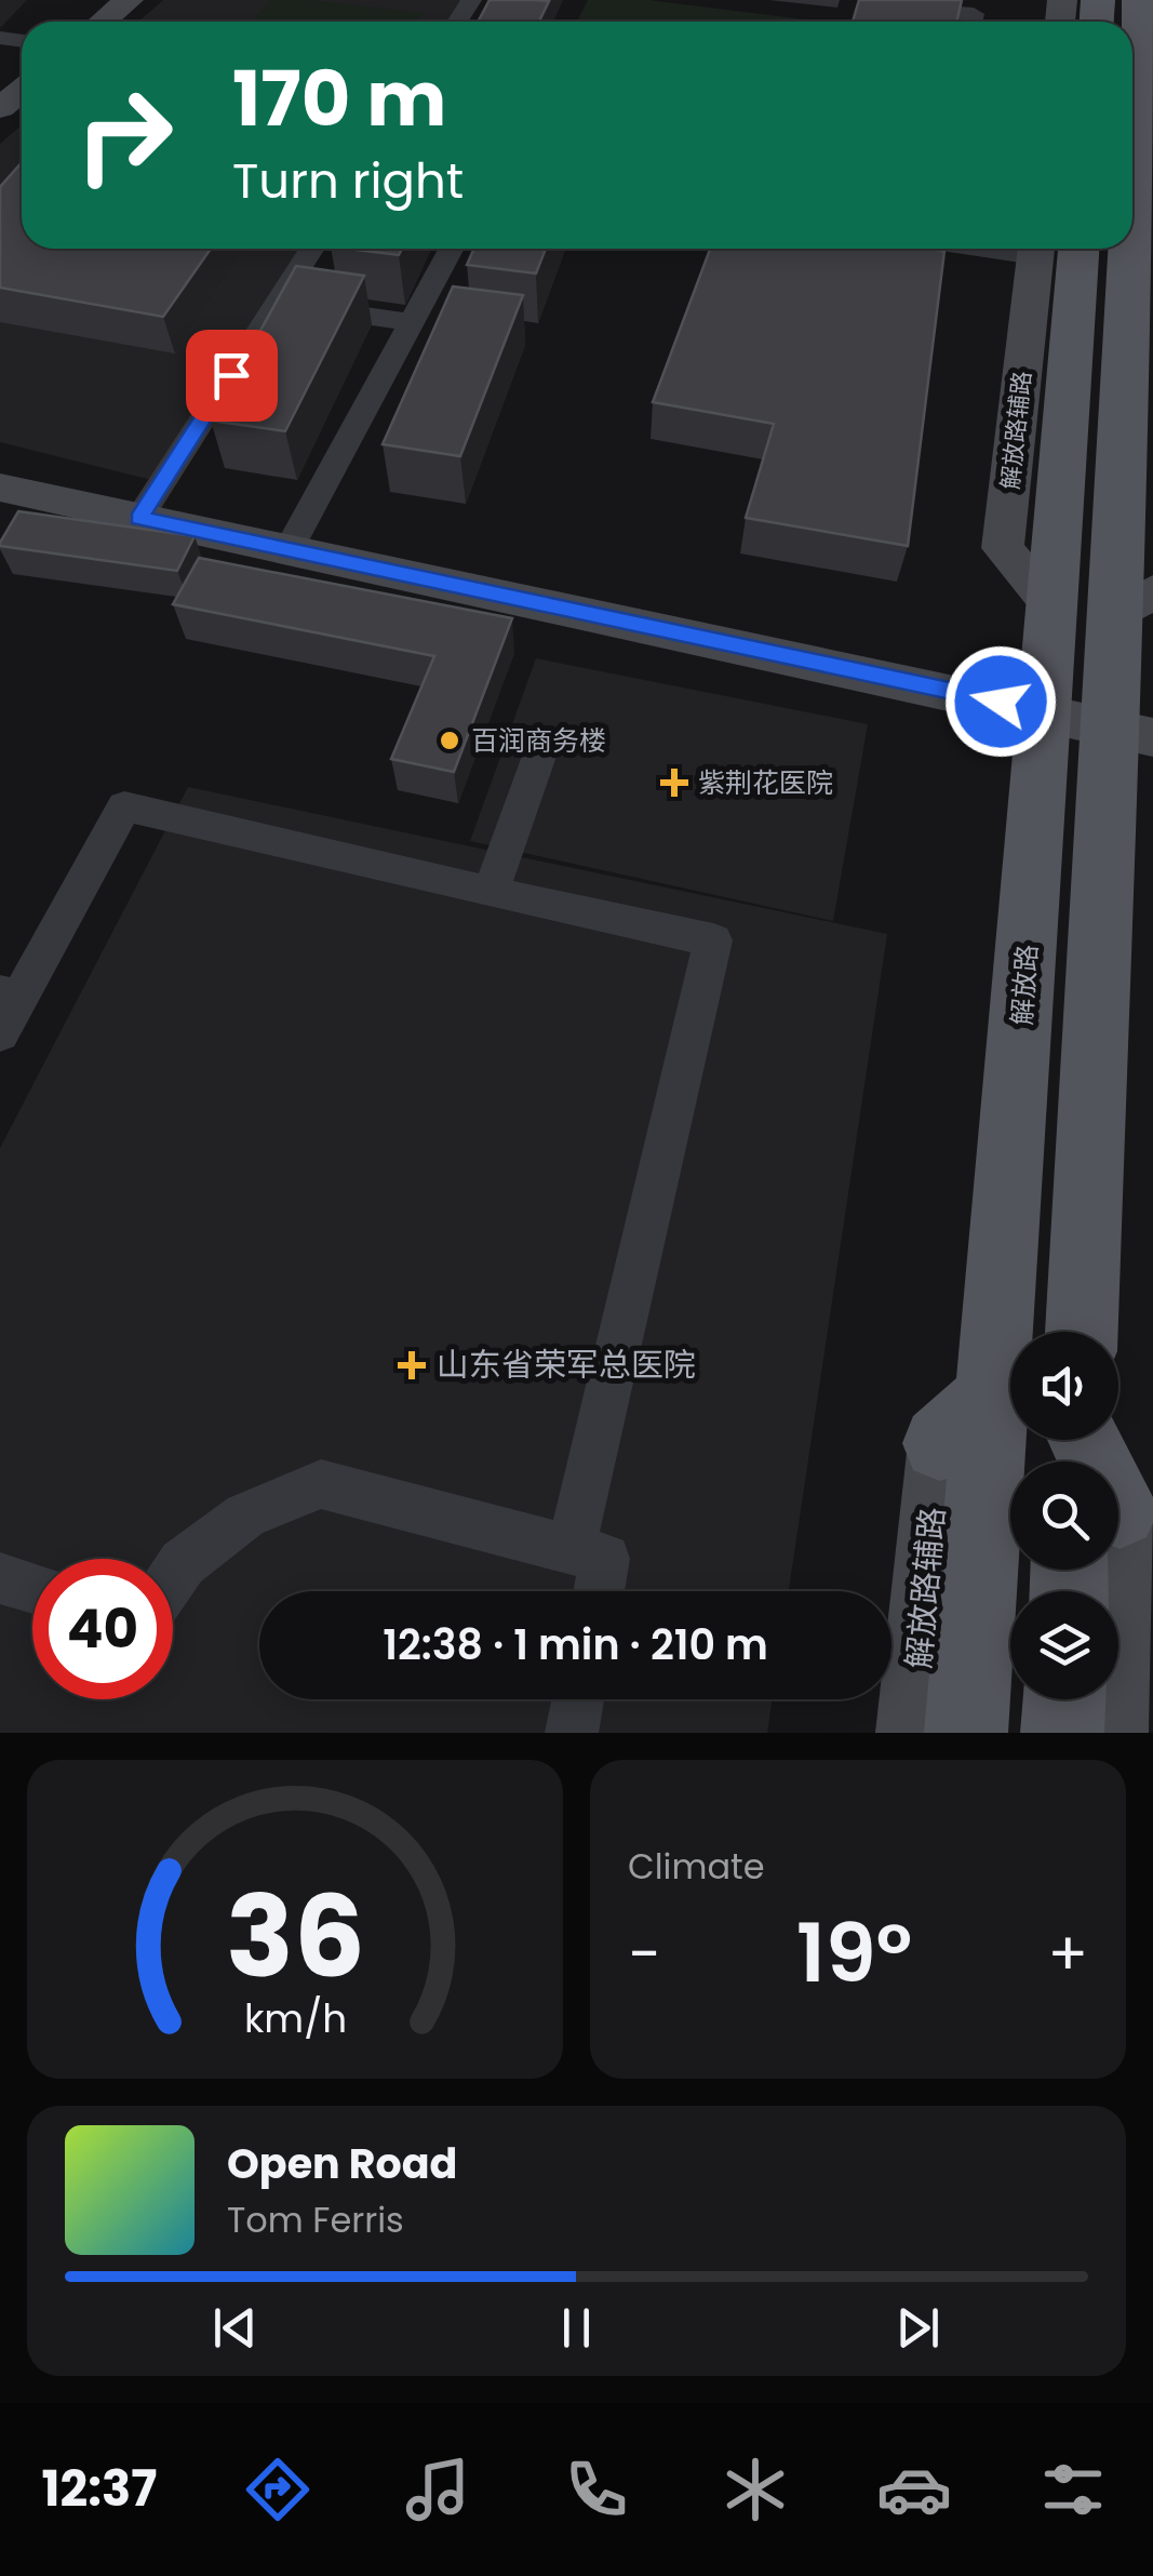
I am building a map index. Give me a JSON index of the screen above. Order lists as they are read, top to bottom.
{
  "streets": {
    "main road": ["解放路"],
    "street": ["解放路辅路"]
  },
  "crossings": [
    ["解放路辅路", "解放路"]
  ],
  "places": {
    "other": ["百润商务楼"],
    "health": ["紫荆花医院", "山东省荣军总医院"]
  },
  "page": {
    "turn": ["170 m", "Turn right"],
    "limit": "40",
    "trip": "12:38 · 1 min · 210 m",
    "tile": "Climate",
    "heat": ["−", "19°", "+"],
    "song": ["Open Road", "Tom Ferris"],
    "tabs": "12:37",
    "gauge": ["36", "km/h"]
  }
}
